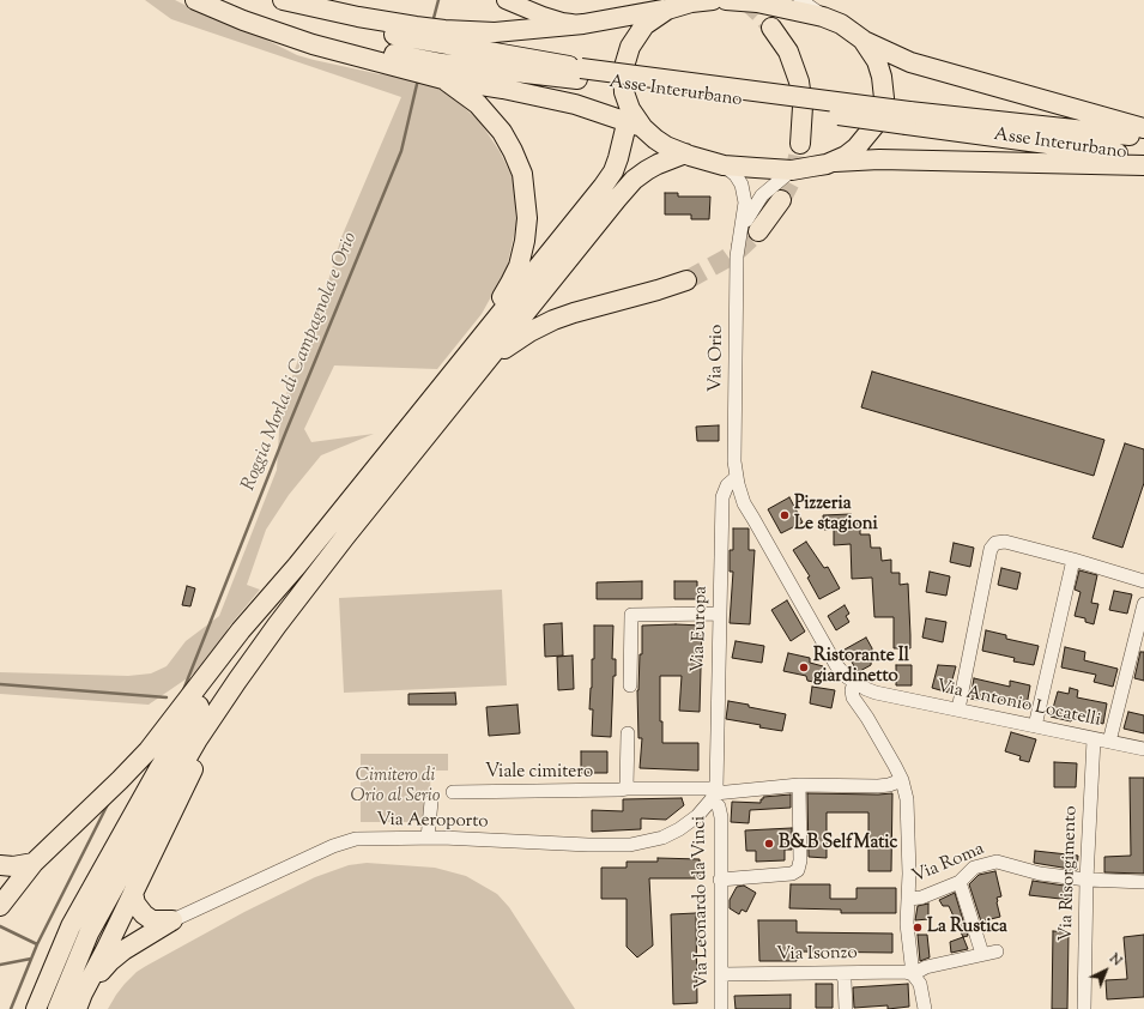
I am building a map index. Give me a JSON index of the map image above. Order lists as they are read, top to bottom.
{
  "streets": {
    "highway": ["Asse Interurbano"],
    "street": [
      "Via Orio",
      "Via Europa",
      "Via Antonio Locatelli",
      "Viale cimitero",
      "Via Aeroporto",
      "Via Roma",
      "Via Risorgimento",
      "Via Leonardo da Vinci",
      "Via Isonzo"
    ]
  },
  "crossings": [
    ["Via Orio", "Via Europa"],
    ["Via Orio", "Via Antonio Locatelli"],
    ["Via Europa", "Viale cimitero"],
    ["Via Europa", "Via Aeroporto"],
    ["Via Europa", "Via Leonardo da Vinci"],
    ["Via Antonio Locatelli", "Via Risorgimento"],
    ["Viale cimitero", "Via Aeroporto"],
    ["Viale cimitero", "Via Leonardo da Vinci"],
    ["Via Aeroporto", "Via Leonardo da Vinci"],
    ["Via Roma", "Via Risorgimento"],
    ["Via Leonardo da Vinci", "Via Isonzo"]
  ],
  "water": ["Roggia Morla di Campagnola e Orio"],
  "parks": ["Cimitero di Orio al Serio"],
  "places": [
    "Pizzeria Le stagioni",
    "Ristorante Il giardinetto",
    "B&B SelfMatic",
    "La Rustica"
  ],
  "north": "top right"
}
